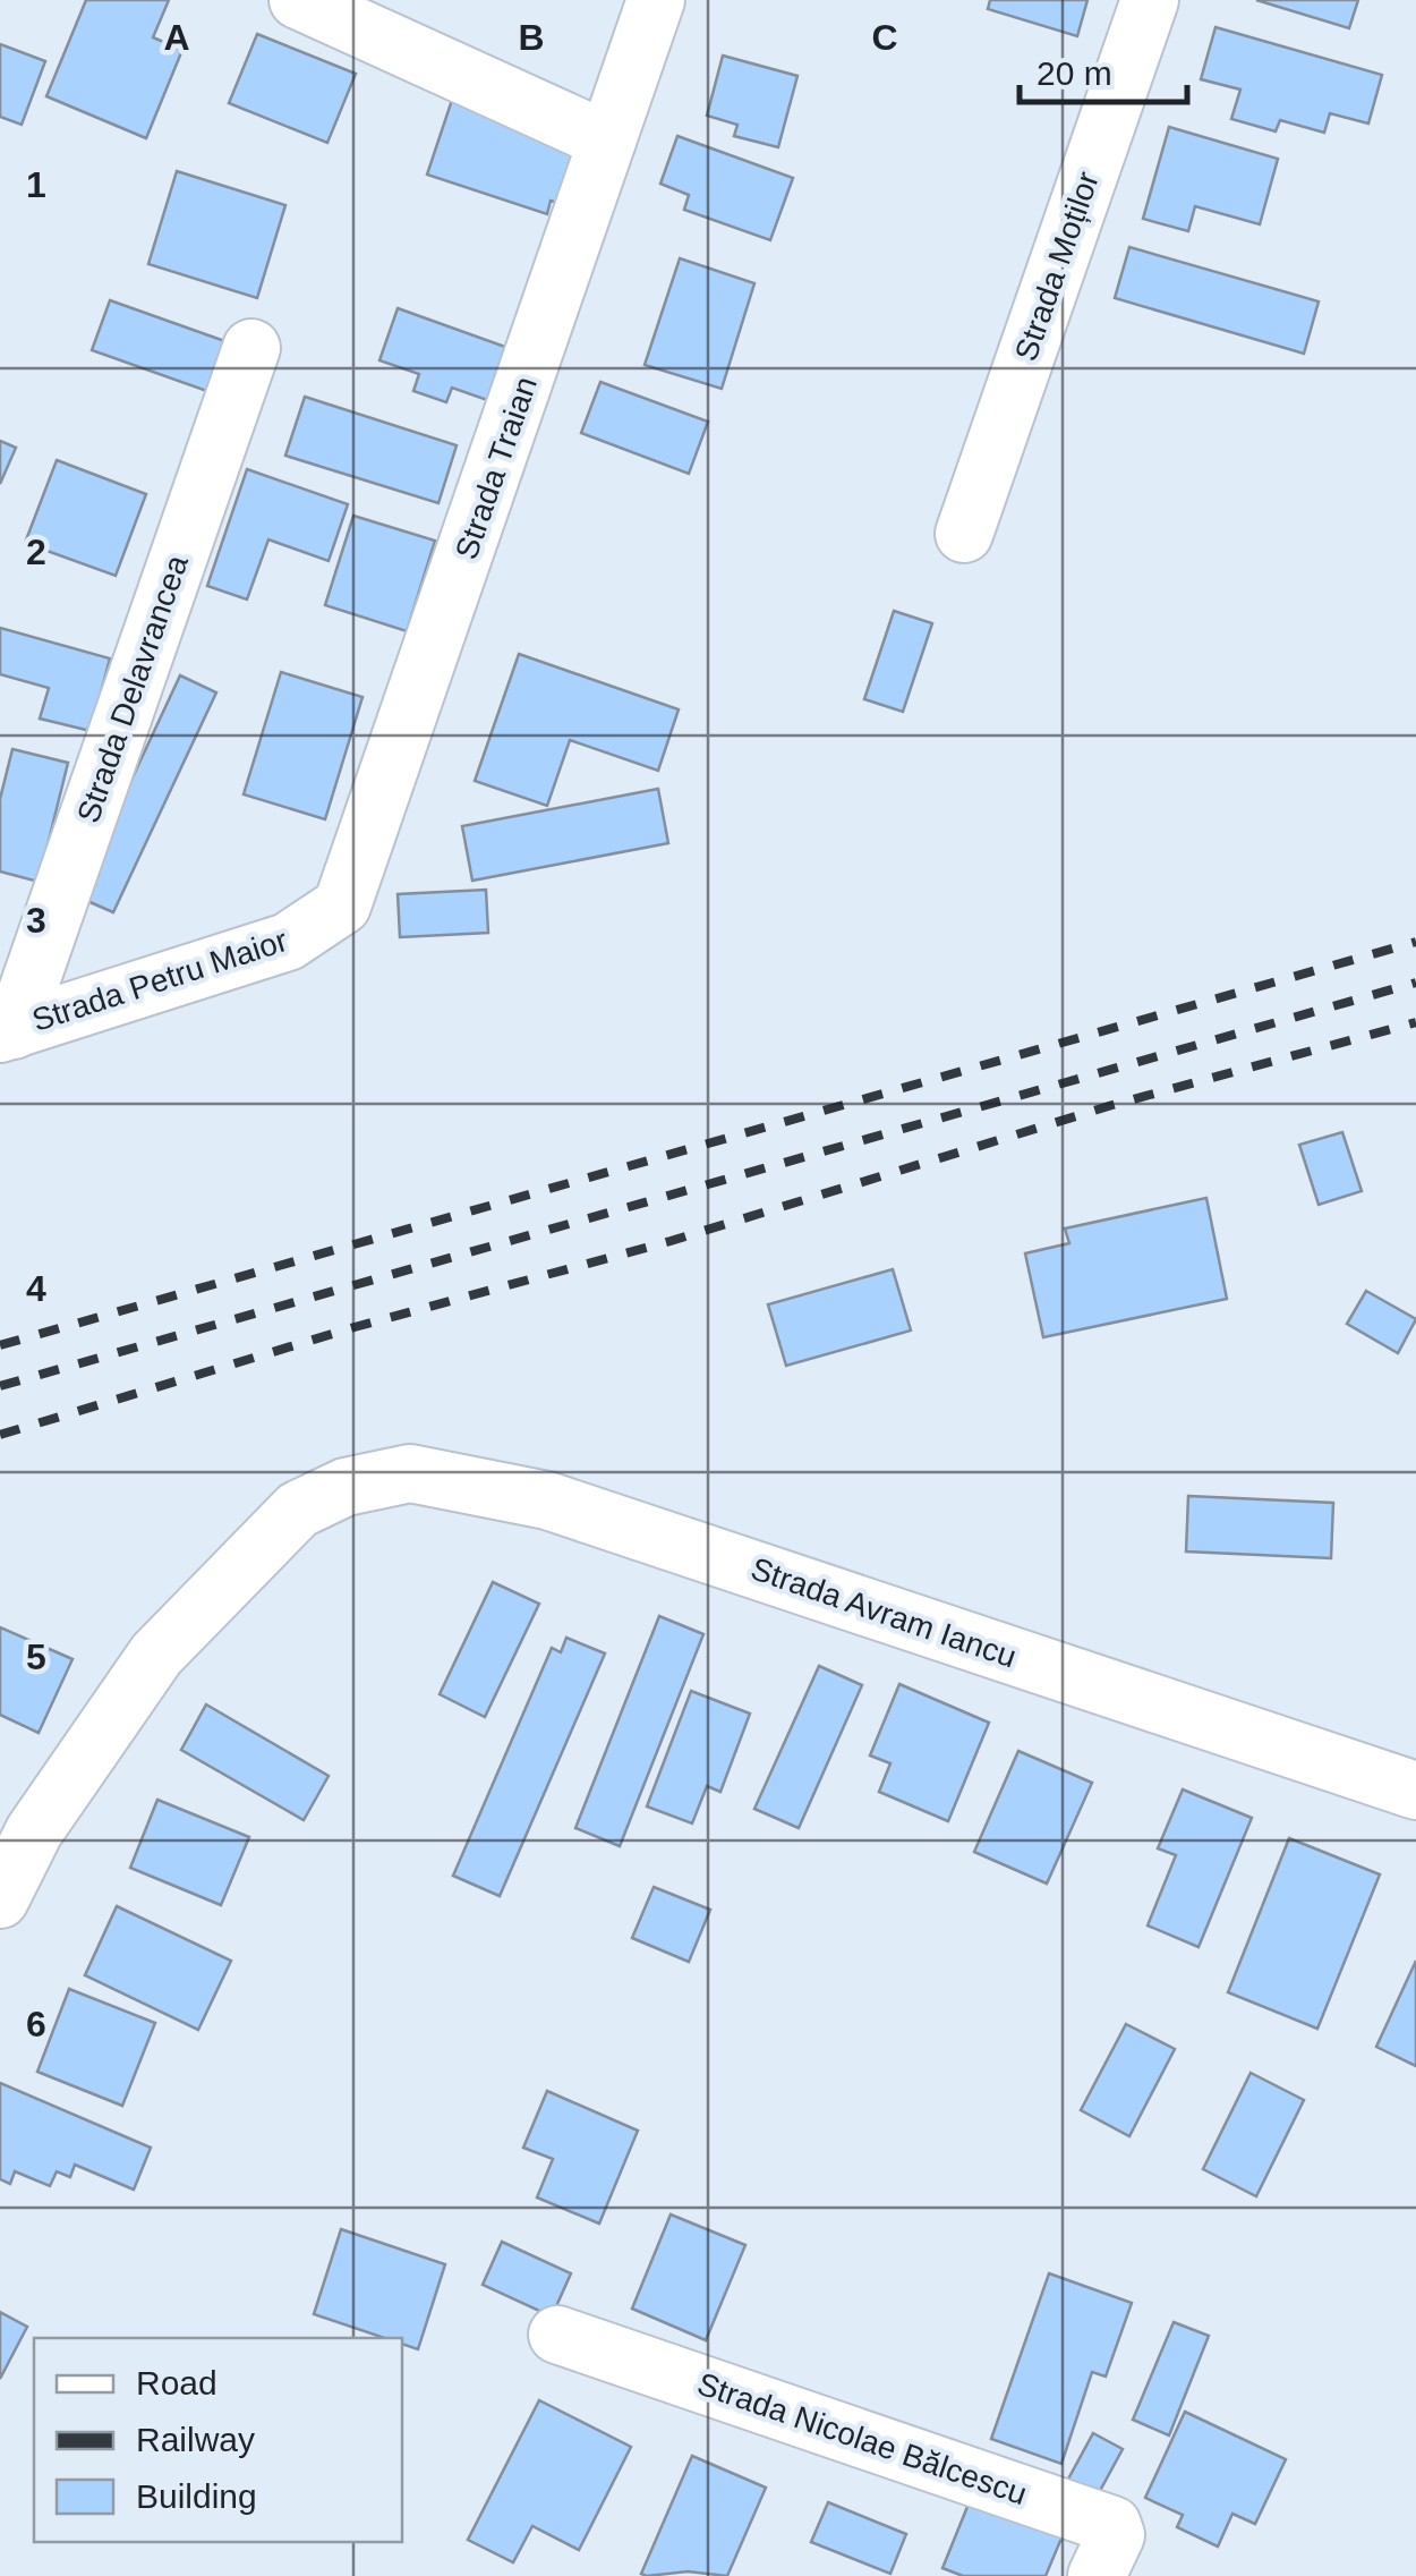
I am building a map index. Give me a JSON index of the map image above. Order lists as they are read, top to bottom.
{
  "streets": {
    "street": [
      "Strada Moților",
      "Strada Traian",
      "Strada Delavrancea",
      "Strada Petru Maior",
      "Strada Avram Iancu",
      "Strada Nicolae Bălcescu"
    ]
  },
  "crossings": [
    ["Strada Traian", "Strada Petru Maior"],
    ["Strada Delavrancea", "Strada Petru Maior"]
  ],
  "legend": ["Road", "Railway", "Building"],
  "scale_bar": "20 m",
  "grid": {
    "columns": ["A", "B", "C"],
    "rows": [
      "1",
      "2",
      "3",
      "4",
      "5",
      "6"
    ]
  }
}
